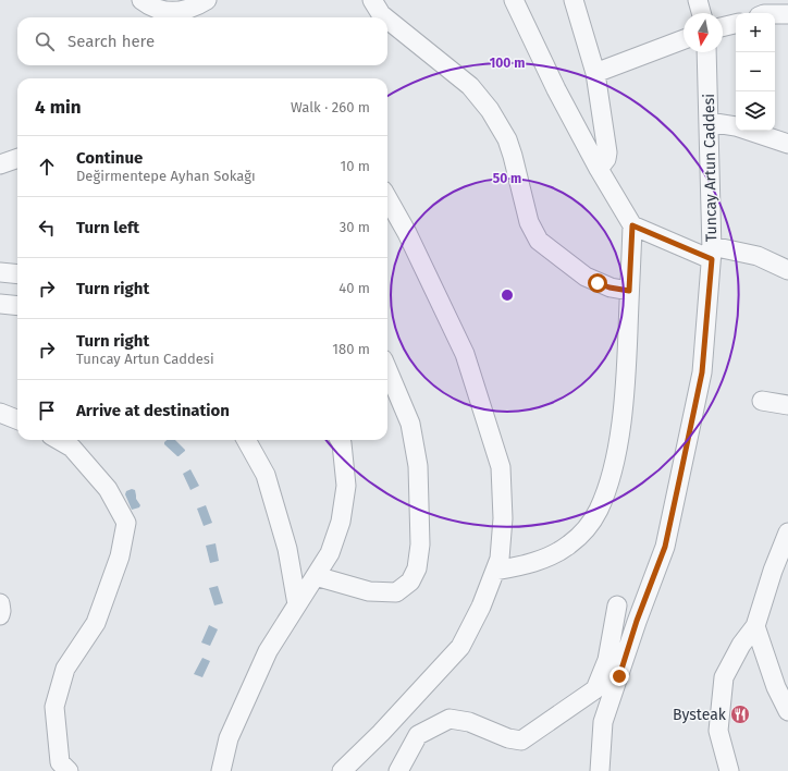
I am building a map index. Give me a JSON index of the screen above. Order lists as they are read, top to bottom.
{
  "streets": {
    "street": ["Tuncay Artun Caddesi"]
  },
  "places": {
    "restaurant": ["Bysteak"]
  },
  "north": "bottom",
  "page": {
    "map_buttons": ["+", "−"],
    "search": "Search here",
    "heading": ["4 min", "Walk · 260 m"],
    "list": [
      ["Continue", "Değirmentepe Ayhan Sokağı", "10 m"],
      ["Turn left", "30 m"],
      ["Turn right", "40 m"],
      ["Turn right", "Tuncay Artun Caddesi", "180 m"],
      "Arrive at destination"
    ]
  },
  "rings": ["100 m", "50 m"]
}
